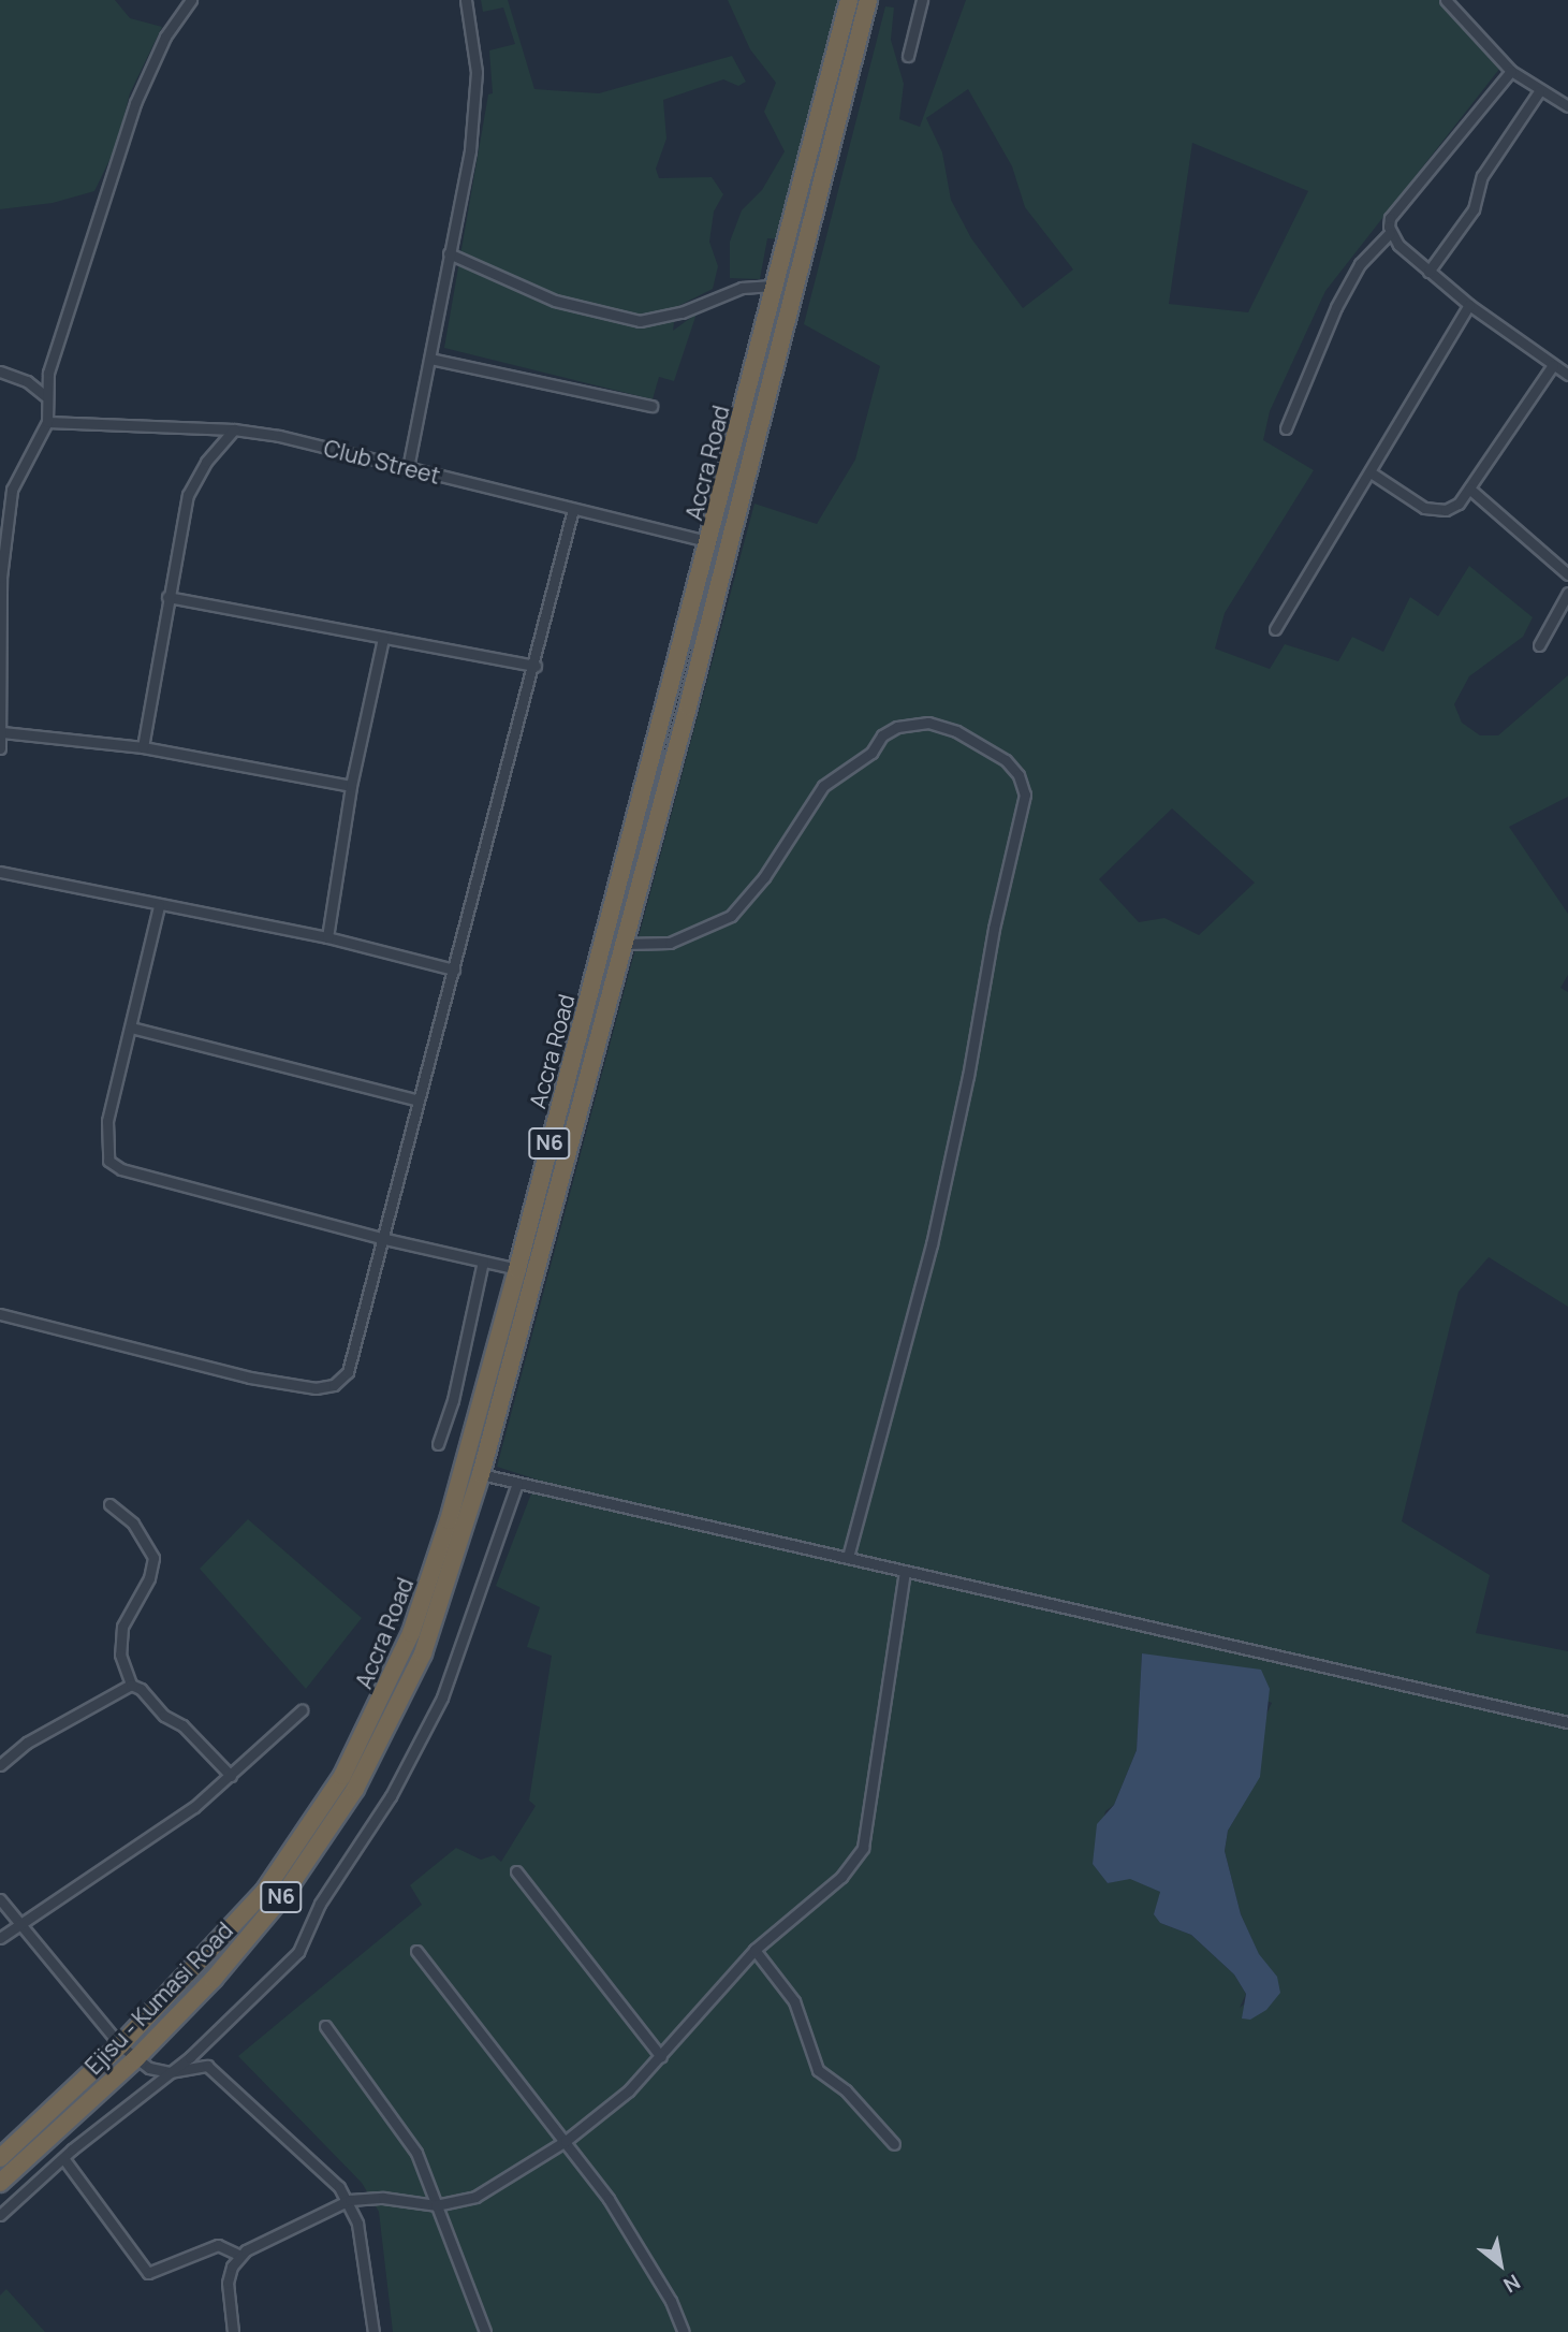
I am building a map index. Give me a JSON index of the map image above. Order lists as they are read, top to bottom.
{
  "streets": {
    "highway": ["Accra Road", "N6", "Ejisu - Kumasi Road"],
    "street": ["Club Street"]
  },
  "crossings": [
    ["Club Street", "Accra Road"],
    ["Accra Road", "Ejisu - Kumasi Road"]
  ],
  "north": "bottom right"
}
